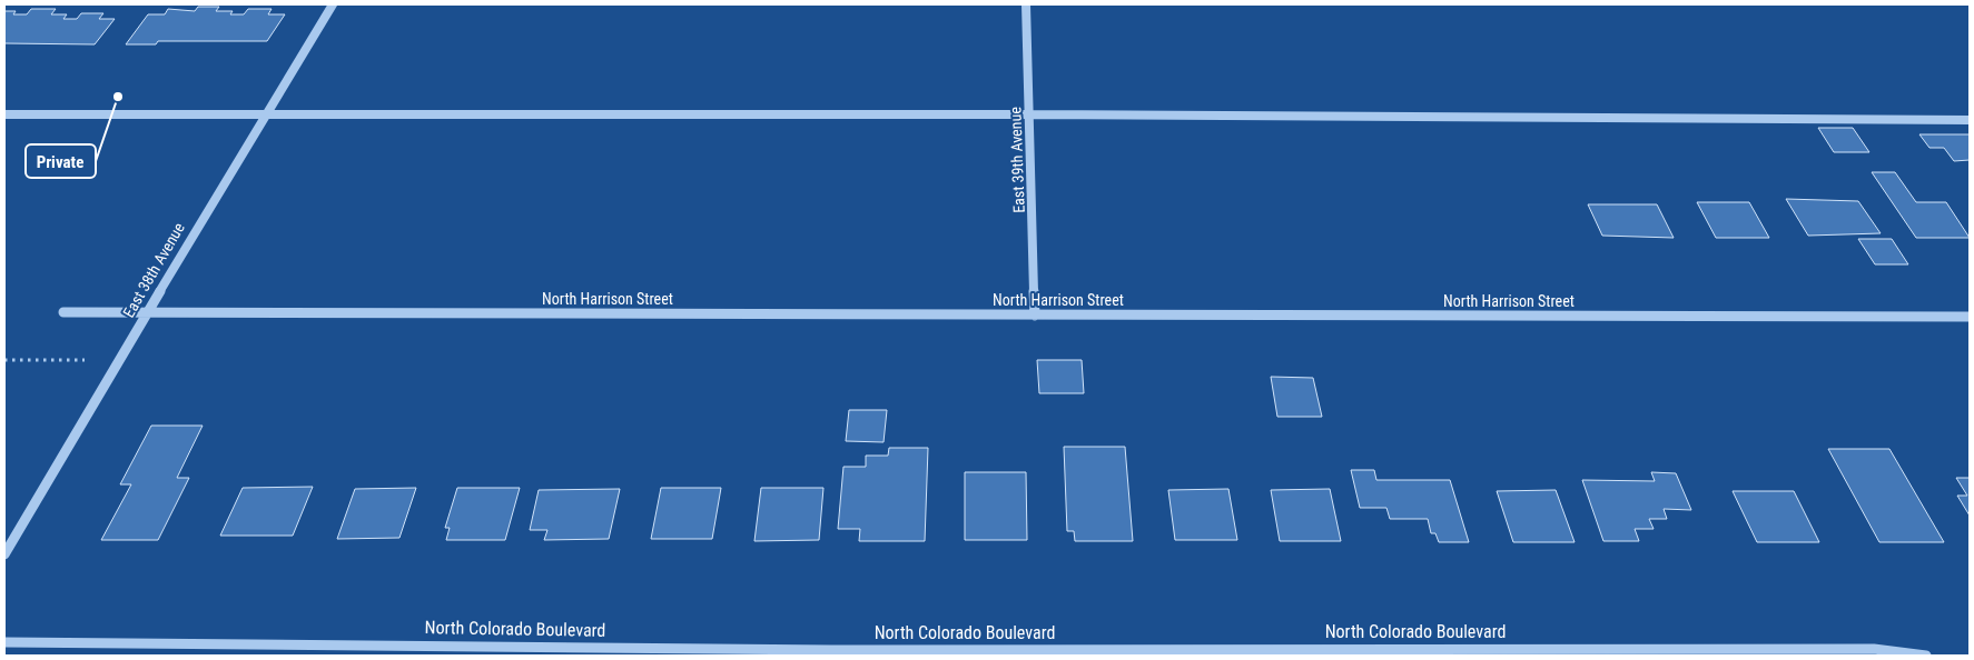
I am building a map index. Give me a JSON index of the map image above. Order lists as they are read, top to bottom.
{
  "streets": {
    "street": [
      "East 39th Avenue",
      "East 38th Avenue",
      "North Harrison Street",
      "North Colorado Boulevard"
    ]
  },
  "crossings": [
    ["East 39th Avenue", "North Harrison Street"],
    ["East 38th Avenue", "North Harrison Street"]
  ],
  "places": ["Private"]
}
